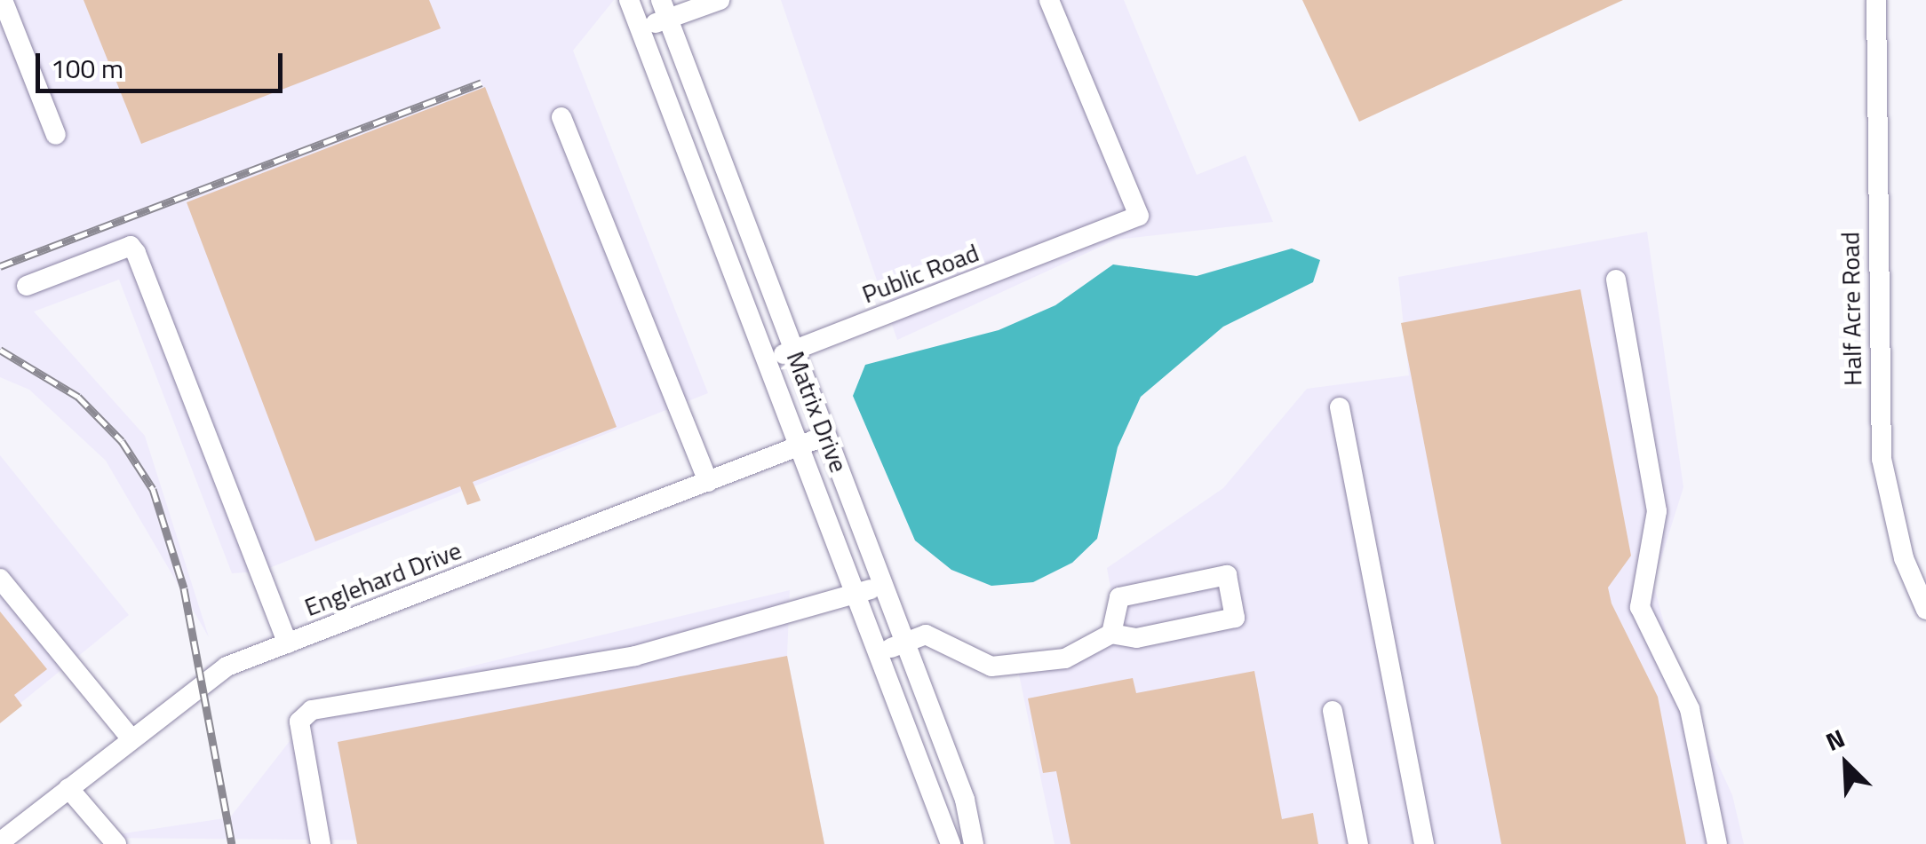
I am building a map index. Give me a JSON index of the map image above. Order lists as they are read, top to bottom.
{
  "streets": {
    "street": [
      "Public Road",
      "Half Acre Road",
      "Matrix Drive",
      "Englehard Drive"
    ]
  },
  "crossings": [
    ["Public Road", "Matrix Drive"],
    ["Matrix Drive", "Englehard Drive"]
  ],
  "scale_bar": "100 m",
  "north": "top left"
}
